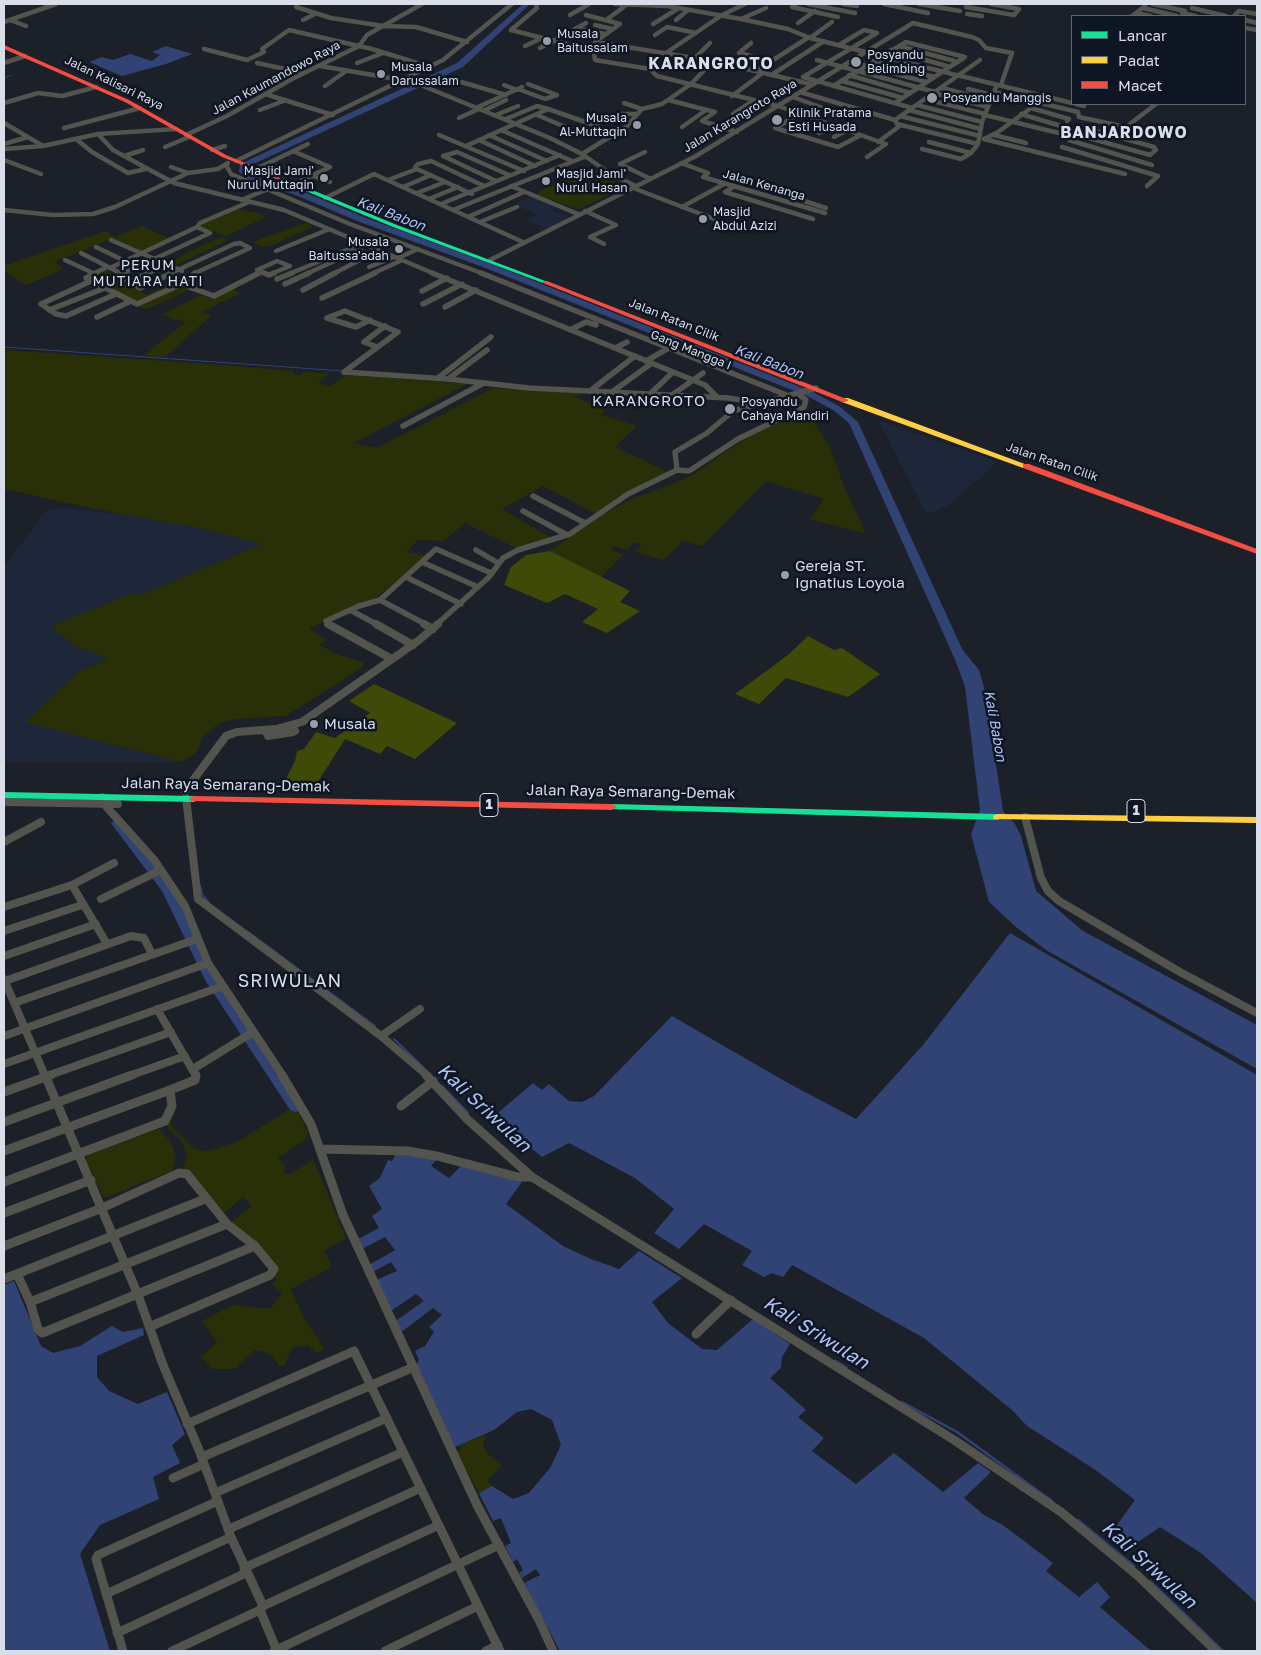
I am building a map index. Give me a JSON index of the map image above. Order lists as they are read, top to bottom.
{
  "streets": {
    "main road": [
      "Jalan Kalisari Raya",
      "Jalan Ratan Cilik",
      "Jalan Raya Semarang-Demak",
      "1"
    ],
    "street": [
      "Jalan Kaumandowo Raya",
      "Jalan Karangroto Raya",
      "Jalan Kenanga",
      "Gang Mangga I"
    ]
  },
  "crossings": [
    ["Jalan Kaumandowo Raya", "Jalan Kalisari Raya"],
    ["Jalan Kalisari Raya", "Jalan Ratan Cilik"],
    ["Jalan Karangroto Raya", "Jalan Kenanga"],
    ["Jalan Karangroto Raya", "Jalan Ratan Cilik"]
  ],
  "districts": [
    "KARANGROTO",
    "BANJARDOWO",
    "PERUM MUTIARA HATI",
    "KARANGROTO",
    "SRIWULAN"
  ],
  "water": ["Kali Babon", "Kali Sriwulan"],
  "places": [
    "Musala Baitussalam",
    "Posyandu Belimbing",
    "Musala Darussalam",
    "Posyandu Manggis",
    "Klinik Pratama Esti Husada",
    "Musala Al-Muttaqin",
    "Masjid Jami' Nurul Muttaqin",
    "Masjid Jami' Nurul Hasan",
    "Masjid Abdul Azizi",
    "Musala Baitussa'adah",
    "Posyandu Cahaya Mandiri",
    "Gereja ST. Ignatius Loyola",
    "Musala"
  ],
  "legend": ["Lancar", "Padat", "Macet"]
}
